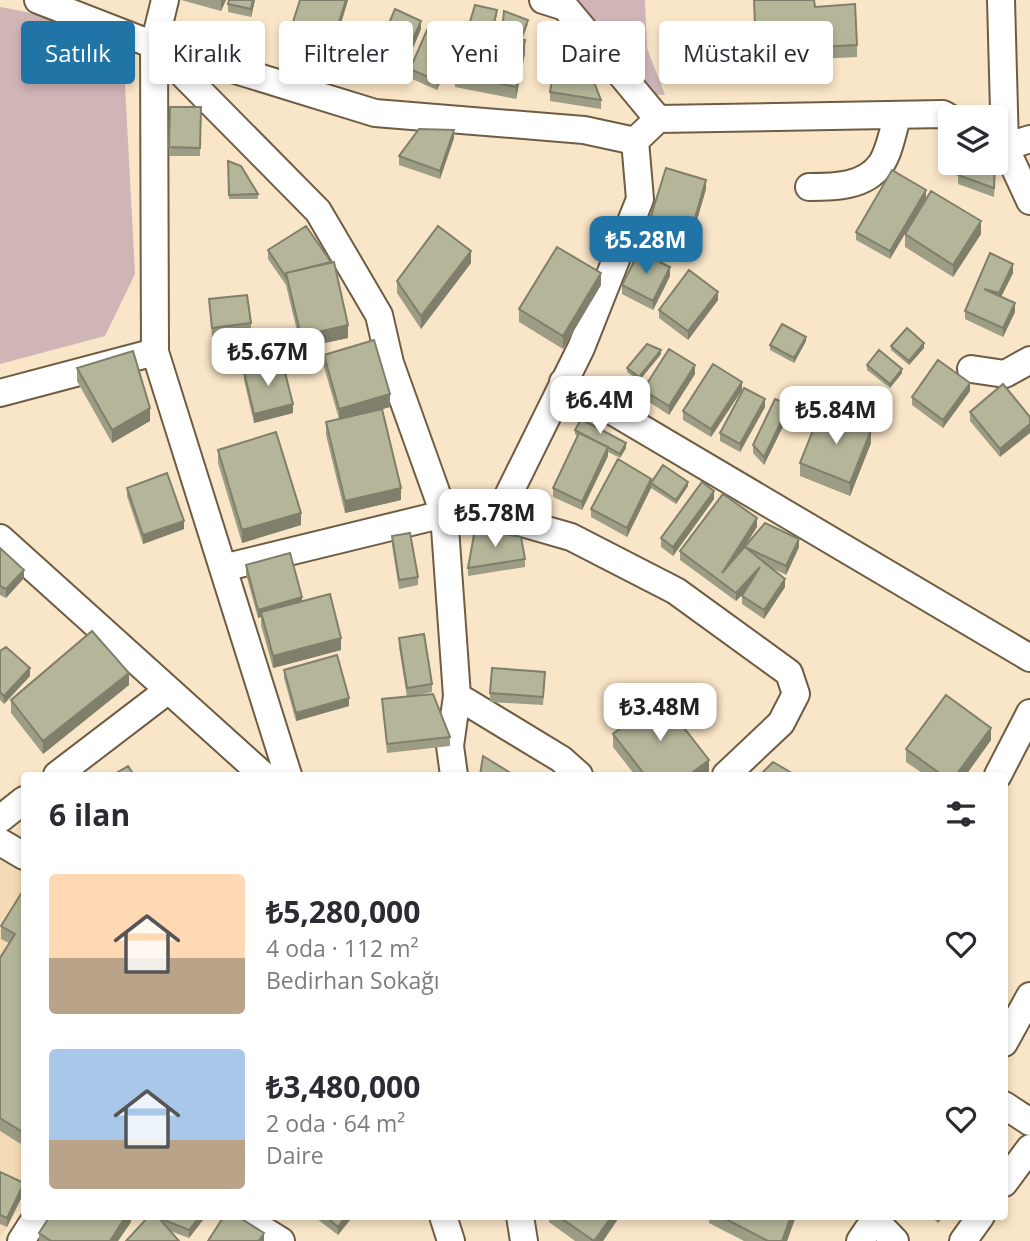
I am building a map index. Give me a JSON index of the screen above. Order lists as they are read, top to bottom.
{
  "page": {
    "chip": [
      "Satılık",
      "Kiralık",
      "Filtreler",
      "Yeni",
      "Daire",
      "Müstakil ev"
    ],
    "price": [
      "₺5.28M",
      "₺5.67M",
      "₺6.4M",
      "₺5.84M",
      "₺5.78M",
      "₺3.48M"
    ],
    "heading": "6 ilan",
    "list": [
      {
        "name": "₺5,280,000",
        "note": "4 oda · 112 m² · Bedirhan Sokağı"
      },
      {
        "name": "₺3,480,000",
        "note": "2 oda · 64 m² · Daire"
      }
    ]
  }
}
